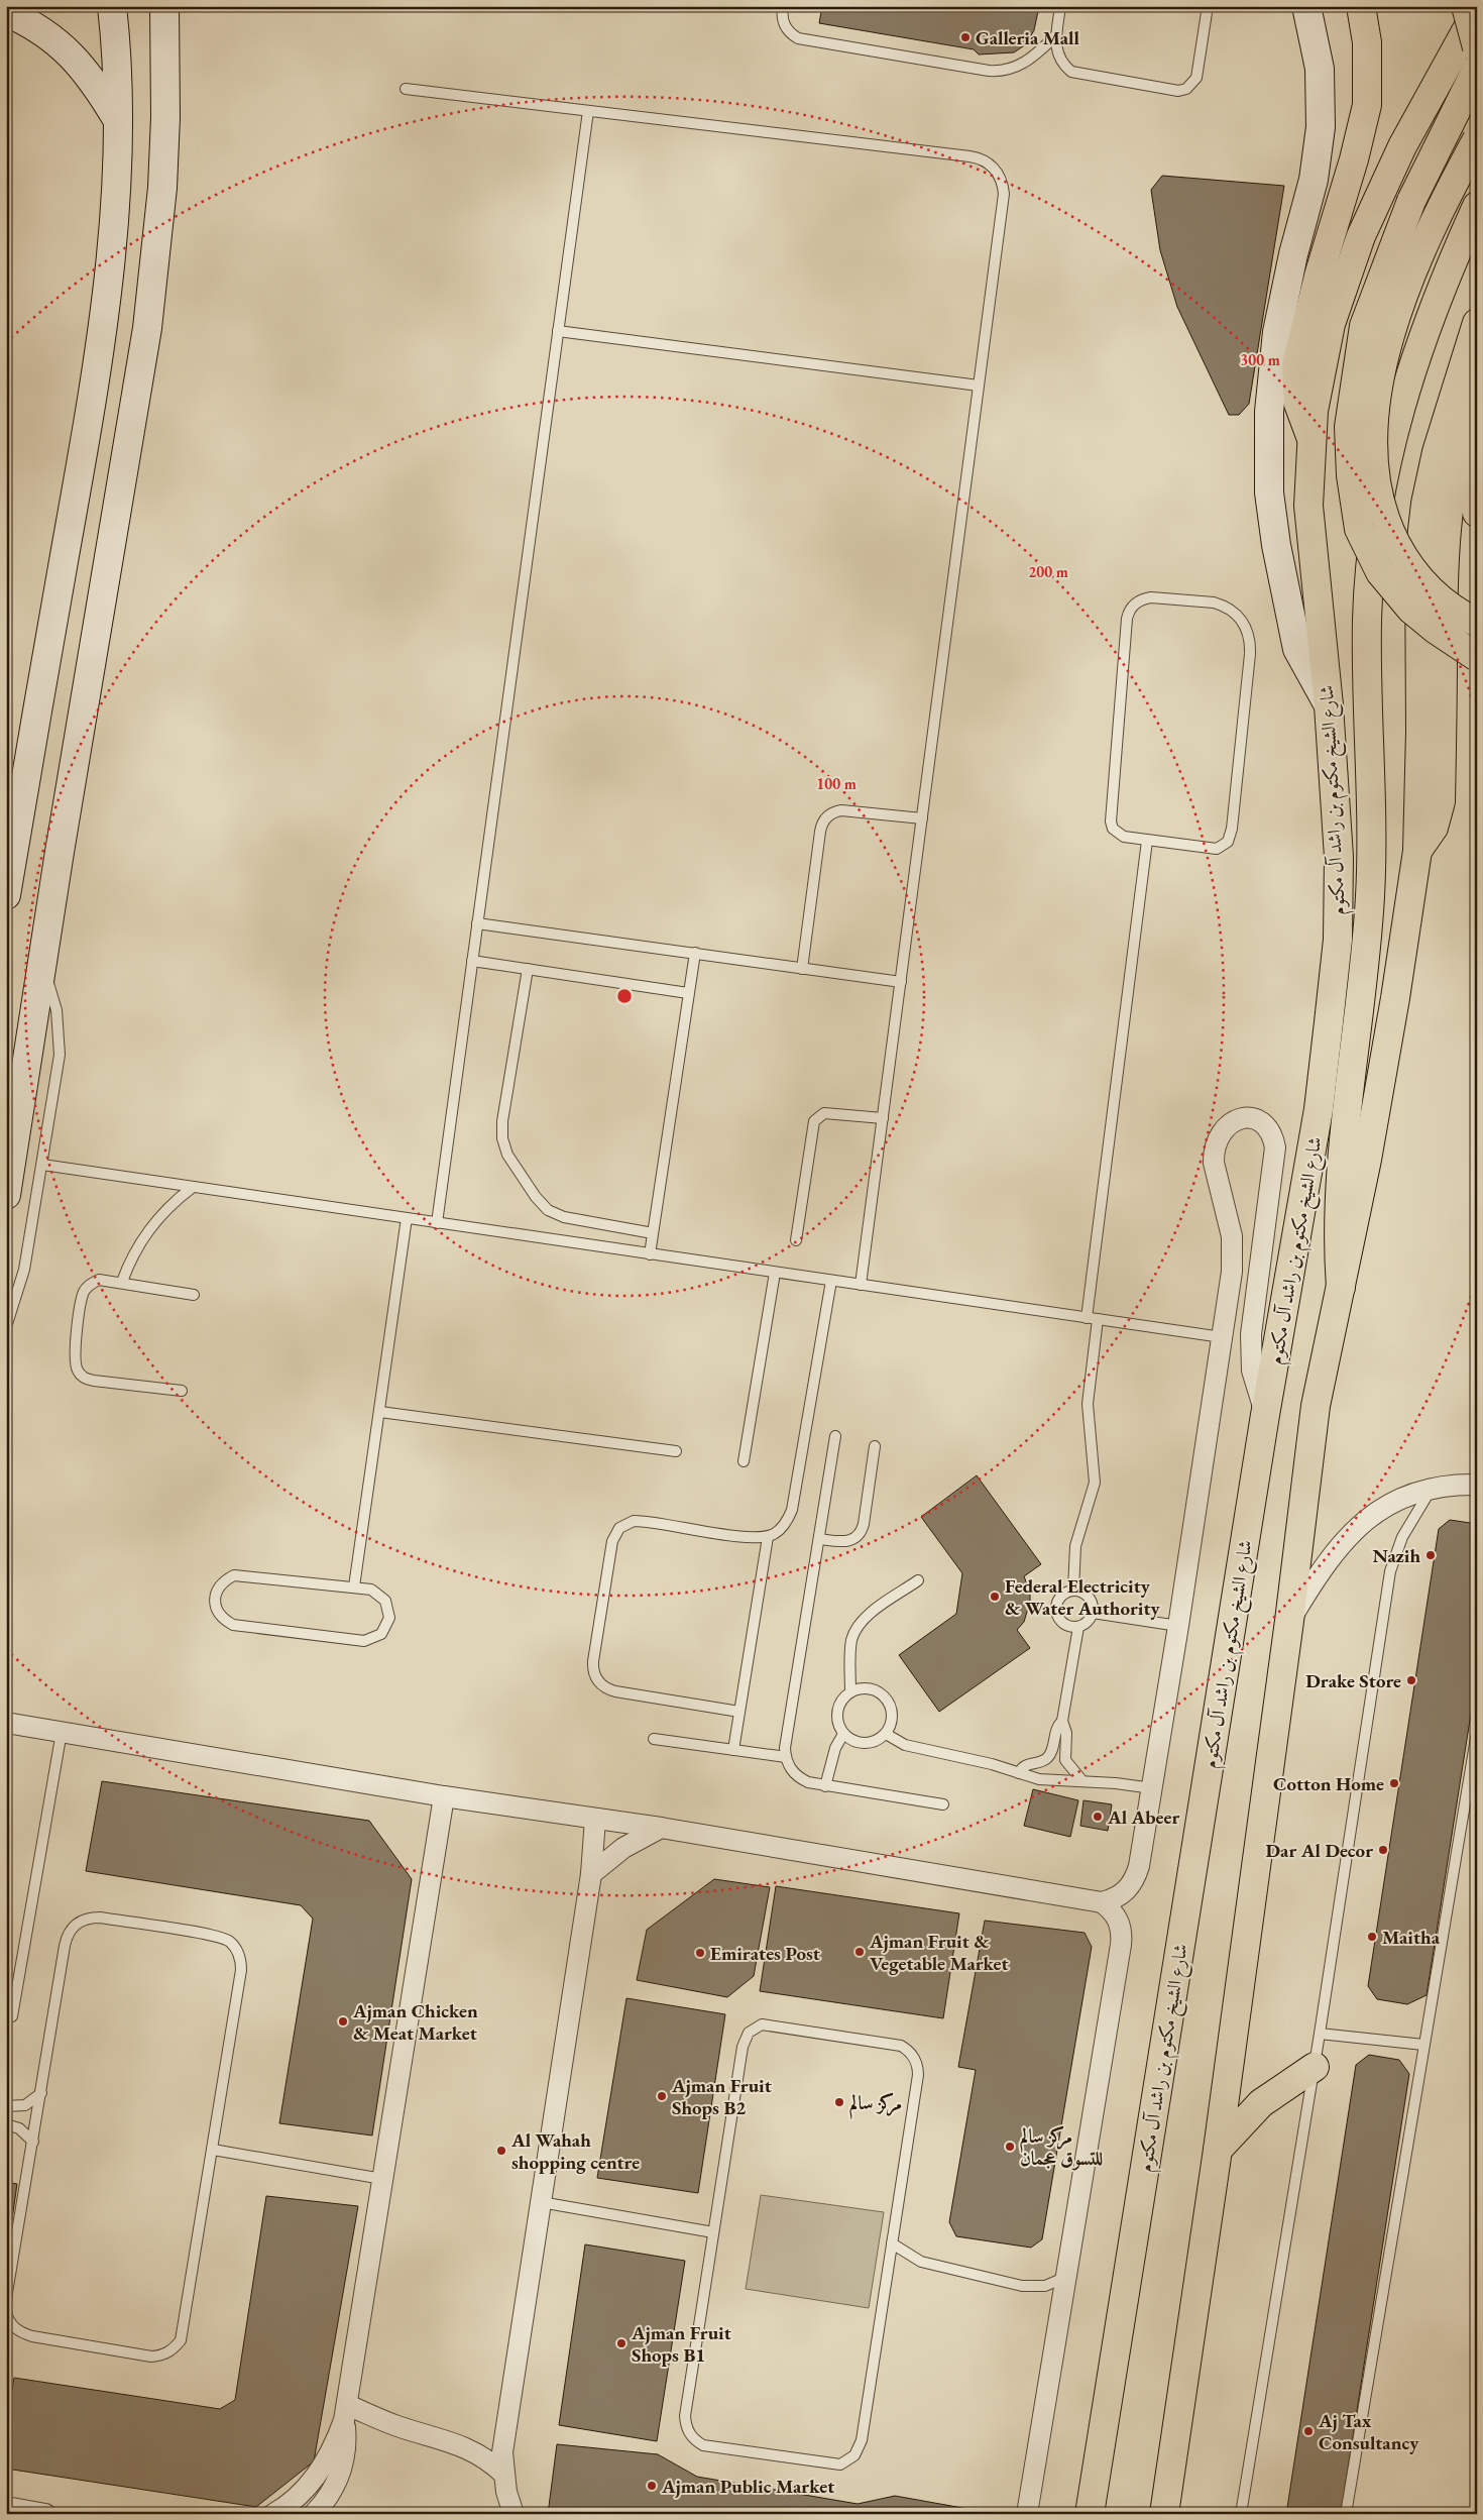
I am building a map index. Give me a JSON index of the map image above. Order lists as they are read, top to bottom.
{
  "streets": {
    "main road": ["شارع الشيخ مكتوم بن راشد آل مكتوم"]
  },
  "places": [
    "Galleria Mall",
    "Nazih",
    "Federal Electricity & Water Authority",
    "Drake Store",
    "Cotton Home",
    "Al Abeer",
    "Dar Al Decor",
    "Maitha",
    "Ajman Fruit & Vegetable Market",
    "Emirates Post",
    "Ajman Chicken & Meat Market",
    "Ajman Fruit Shops B2",
    "مركز سالم",
    "مركز سالم للتسوق عجمان",
    "Al Wahah shopping centre",
    "Ajman Fruit Shops B1",
    "Aj Tax Consultancy",
    "Ajman Public Market"
  ],
  "rings": ["300 m", "200 m", "100 m"]
}
